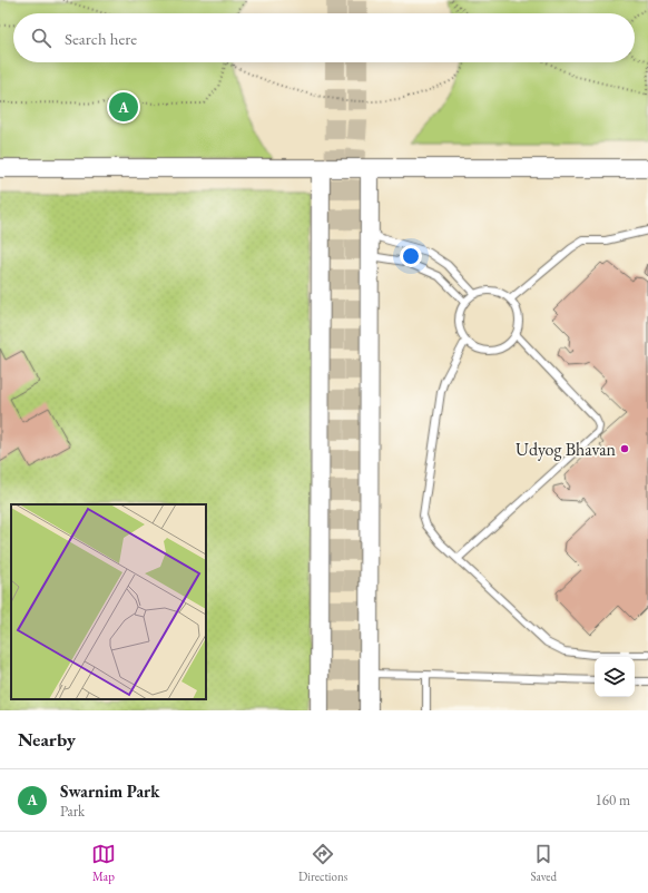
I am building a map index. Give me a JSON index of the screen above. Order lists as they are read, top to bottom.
{
  "places": ["Udyog Bhavan"],
  "page": {
    "search": "Search here",
    "pins": "A",
    "heading": "Nearby",
    "list": [
      {
        "mark": "A",
        "name": "Swarnim Park",
        "note": "Park",
        "value": "160 m"
      }
    ],
    "nav": ["Map", "Directions", "Saved"]
  }
}
